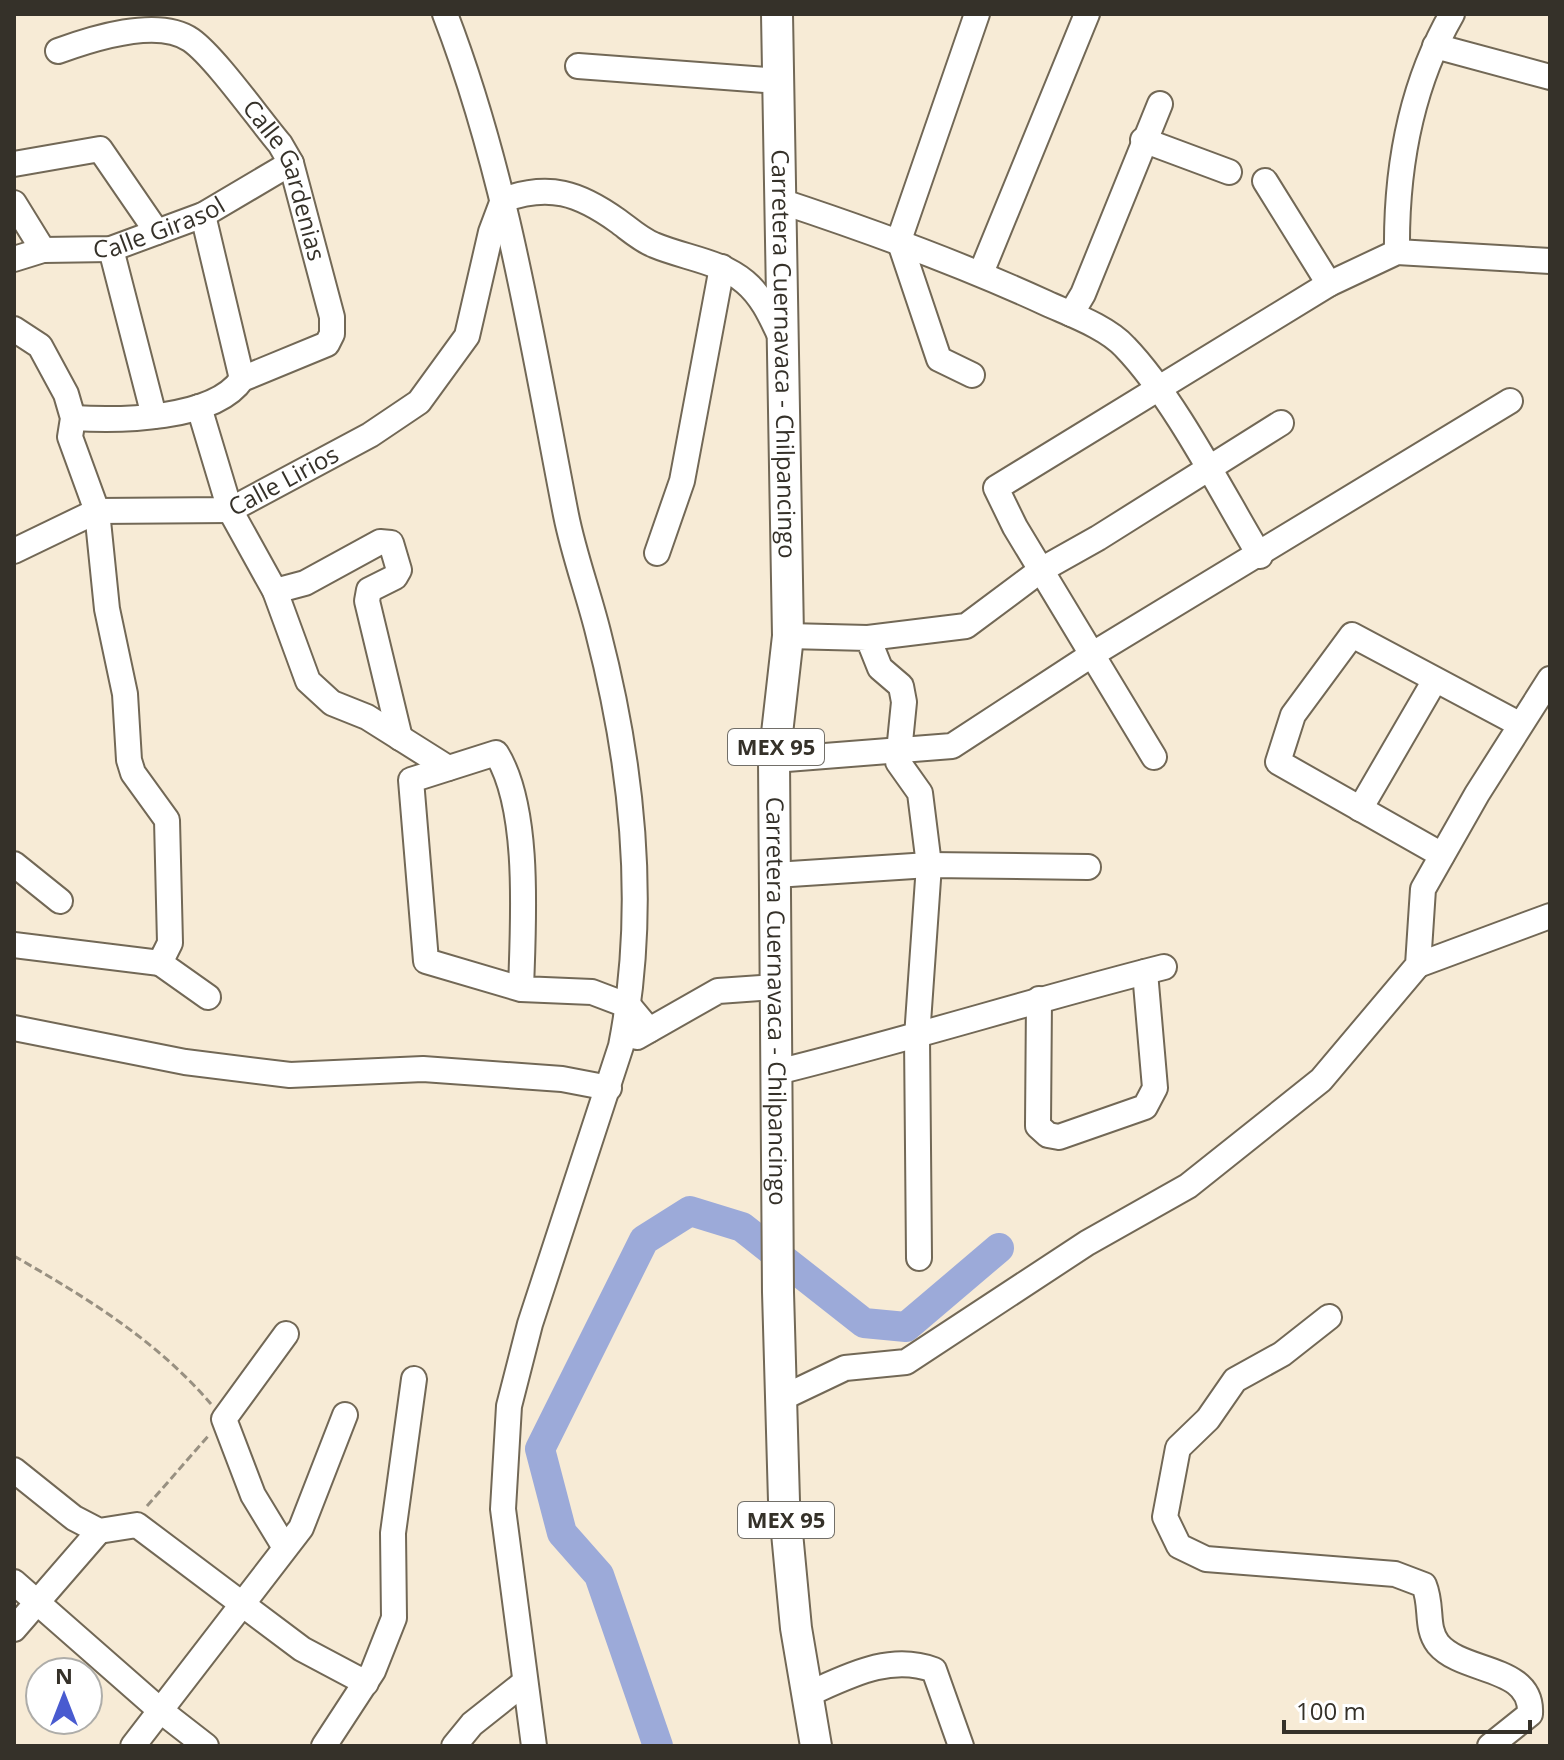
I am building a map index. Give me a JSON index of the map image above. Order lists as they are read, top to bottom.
{
  "streets": {
    "main road": ["Carretera Cuernavaca - Chilpancingo", "MEX 95"],
    "street": ["Calle Gardenias", "Calle Girasol", "Calle Lirios"]
  },
  "crossings": [
    ["Calle Gardenias", "Calle Girasol"]
  ],
  "scale_bar": "100 m",
  "north": "top"
}
